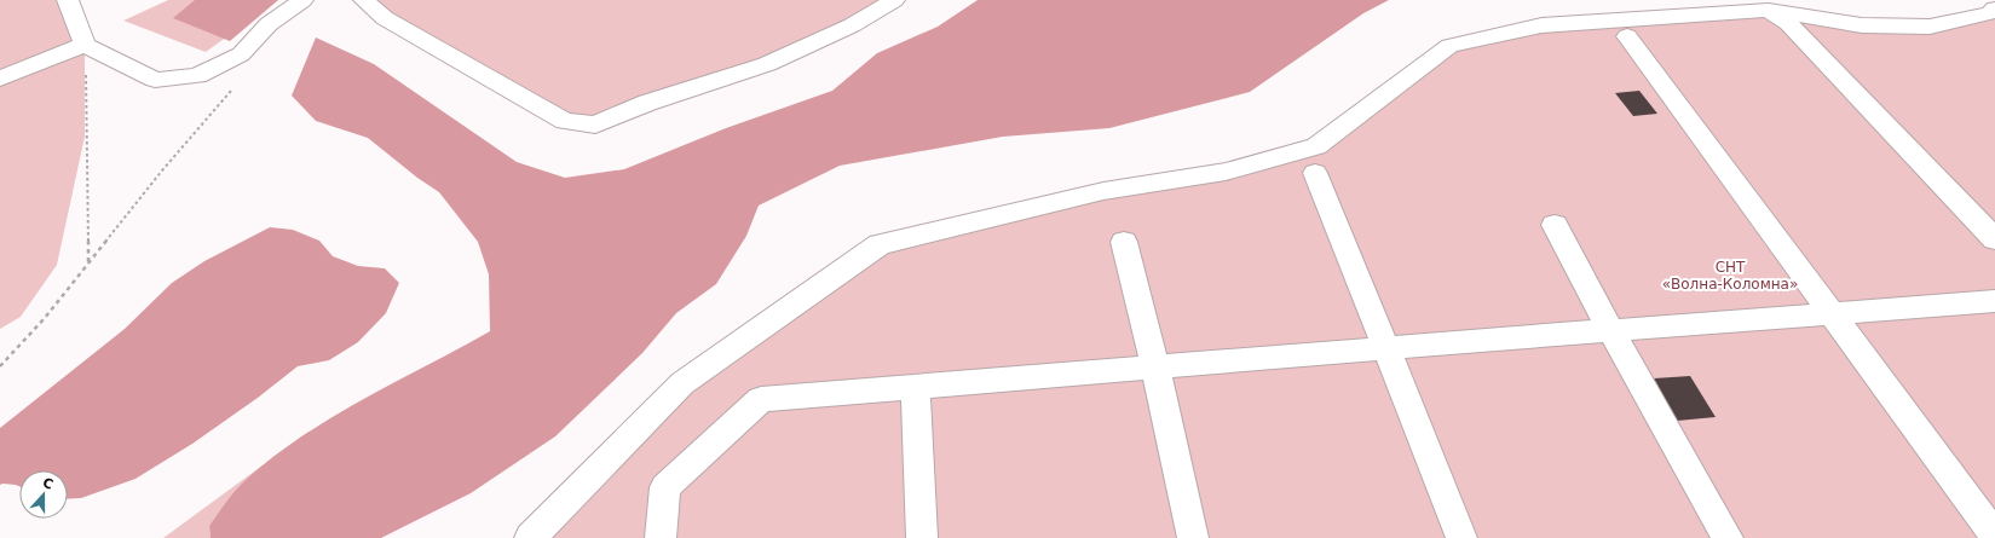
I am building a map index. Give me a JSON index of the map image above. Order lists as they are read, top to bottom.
{
  "parks": ["СНТ «Волна-Коломна»"],
  "north": "top"
}
